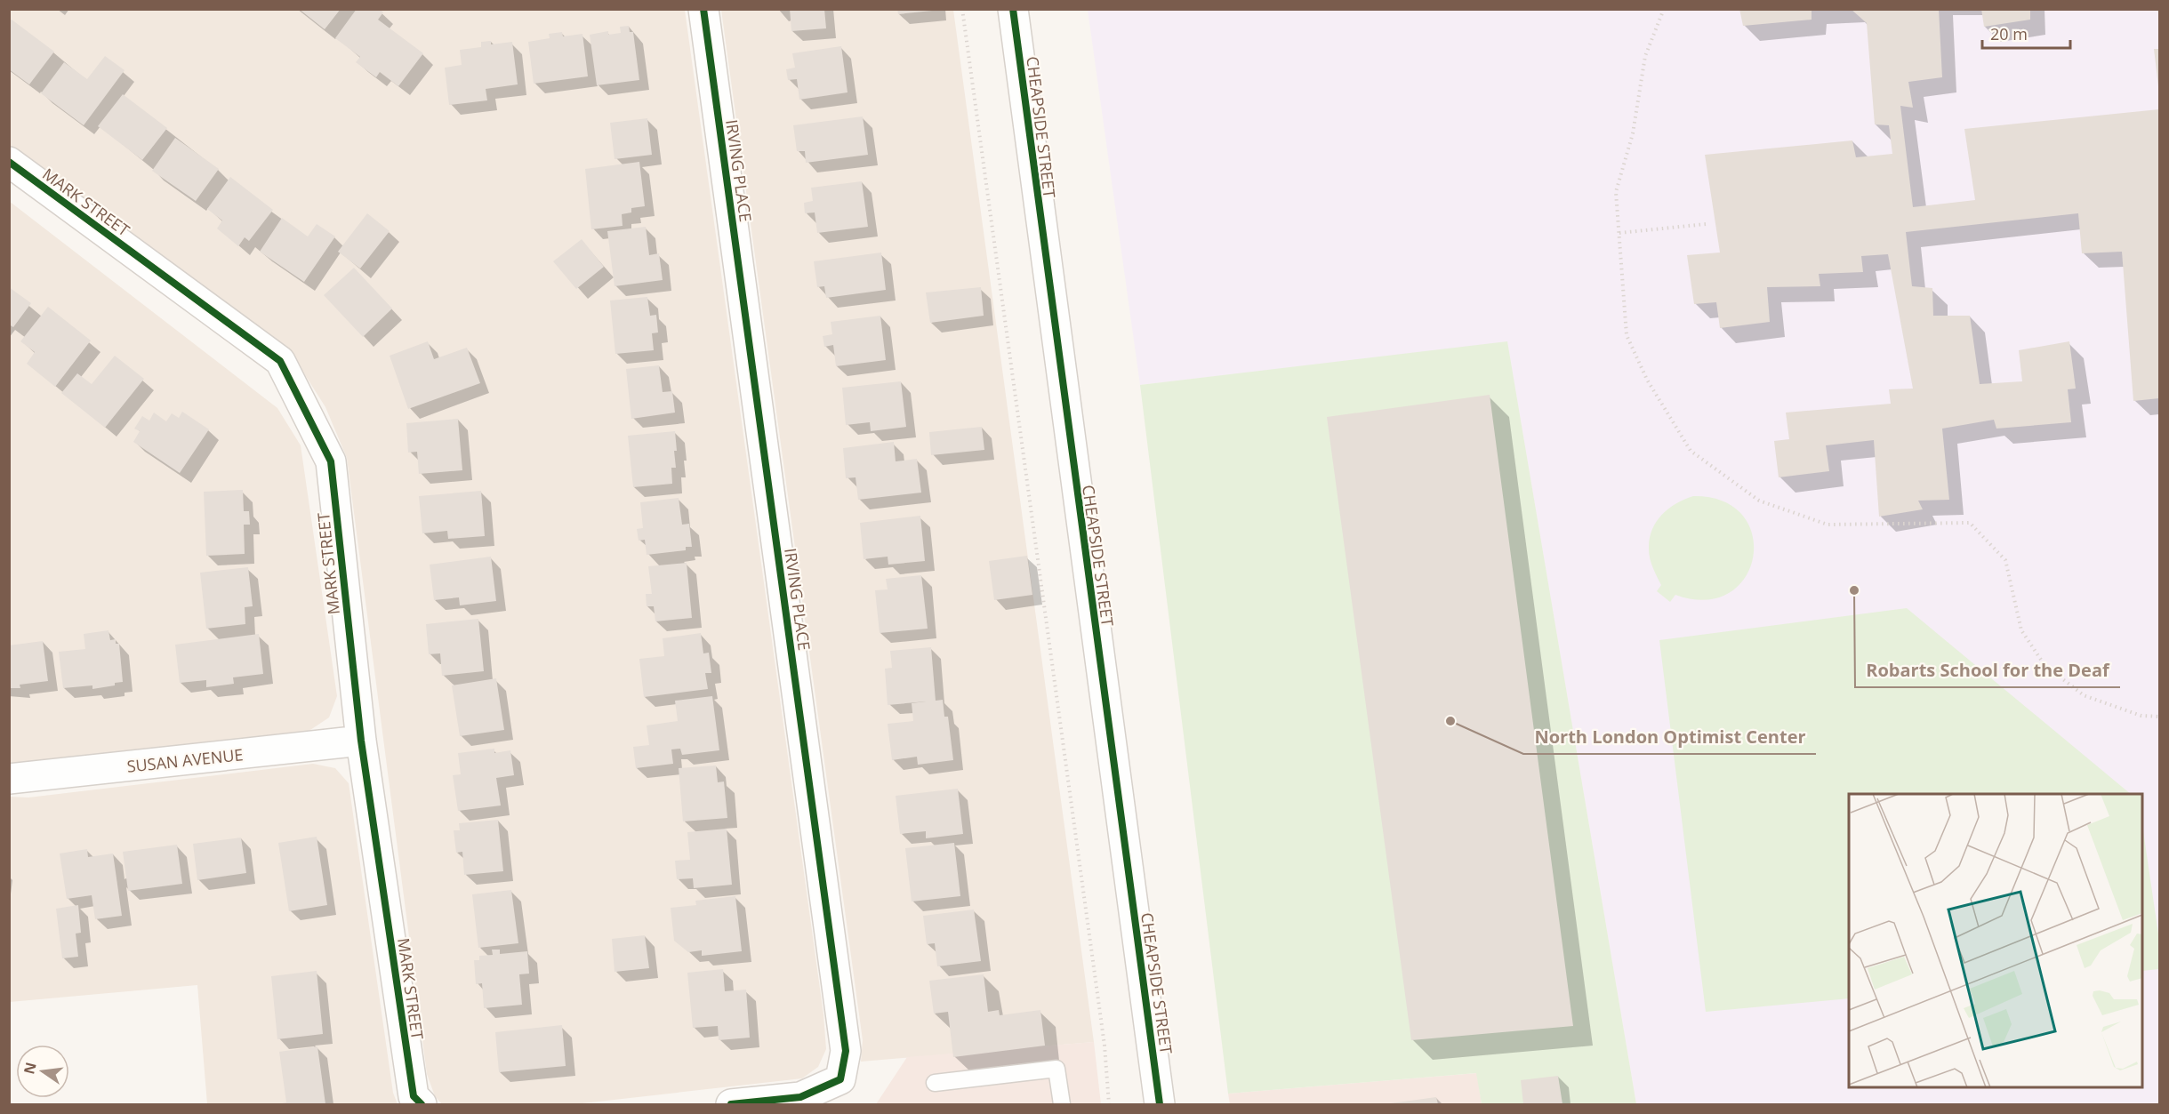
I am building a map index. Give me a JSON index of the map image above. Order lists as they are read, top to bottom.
{
  "streets": {
    "street": [
      "CHEAPSIDE STREET",
      "IRVING PLACE",
      "MARK STREET",
      "SUSAN AVENUE"
    ]
  },
  "crossings": [
    ["MARK STREET", "SUSAN AVENUE"]
  ],
  "places": ["Robarts School for the Deaf", "North London Optimist Center"],
  "scale_bar": "20 m",
  "north": "left"
}
